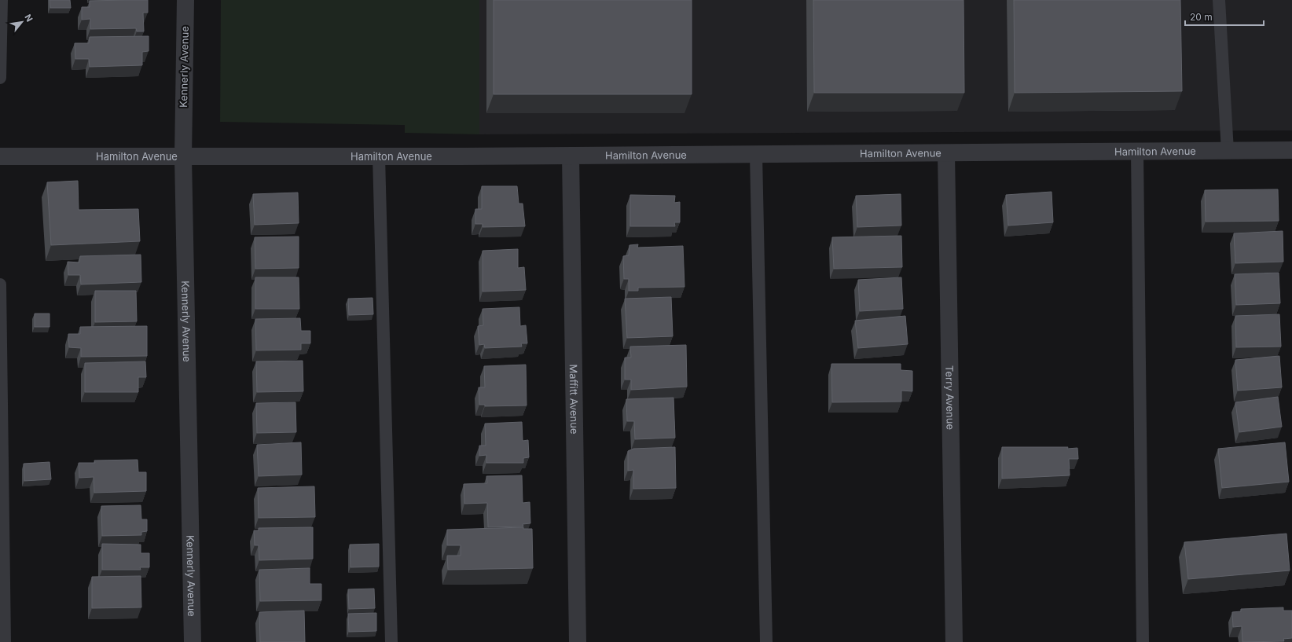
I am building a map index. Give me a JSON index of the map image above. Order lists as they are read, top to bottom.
{
  "streets": {
    "street": [
      "Kennerly Avenue",
      "Hamilton Avenue",
      "Terry Avenue",
      "Maffitt Avenue"
    ]
  },
  "crossings": [
    ["Kennerly Avenue", "Hamilton Avenue"],
    ["Hamilton Avenue", "Terry Avenue"],
    ["Hamilton Avenue", "Maffitt Avenue"]
  ],
  "scale_bar": "20 m",
  "north": "top right"
}
